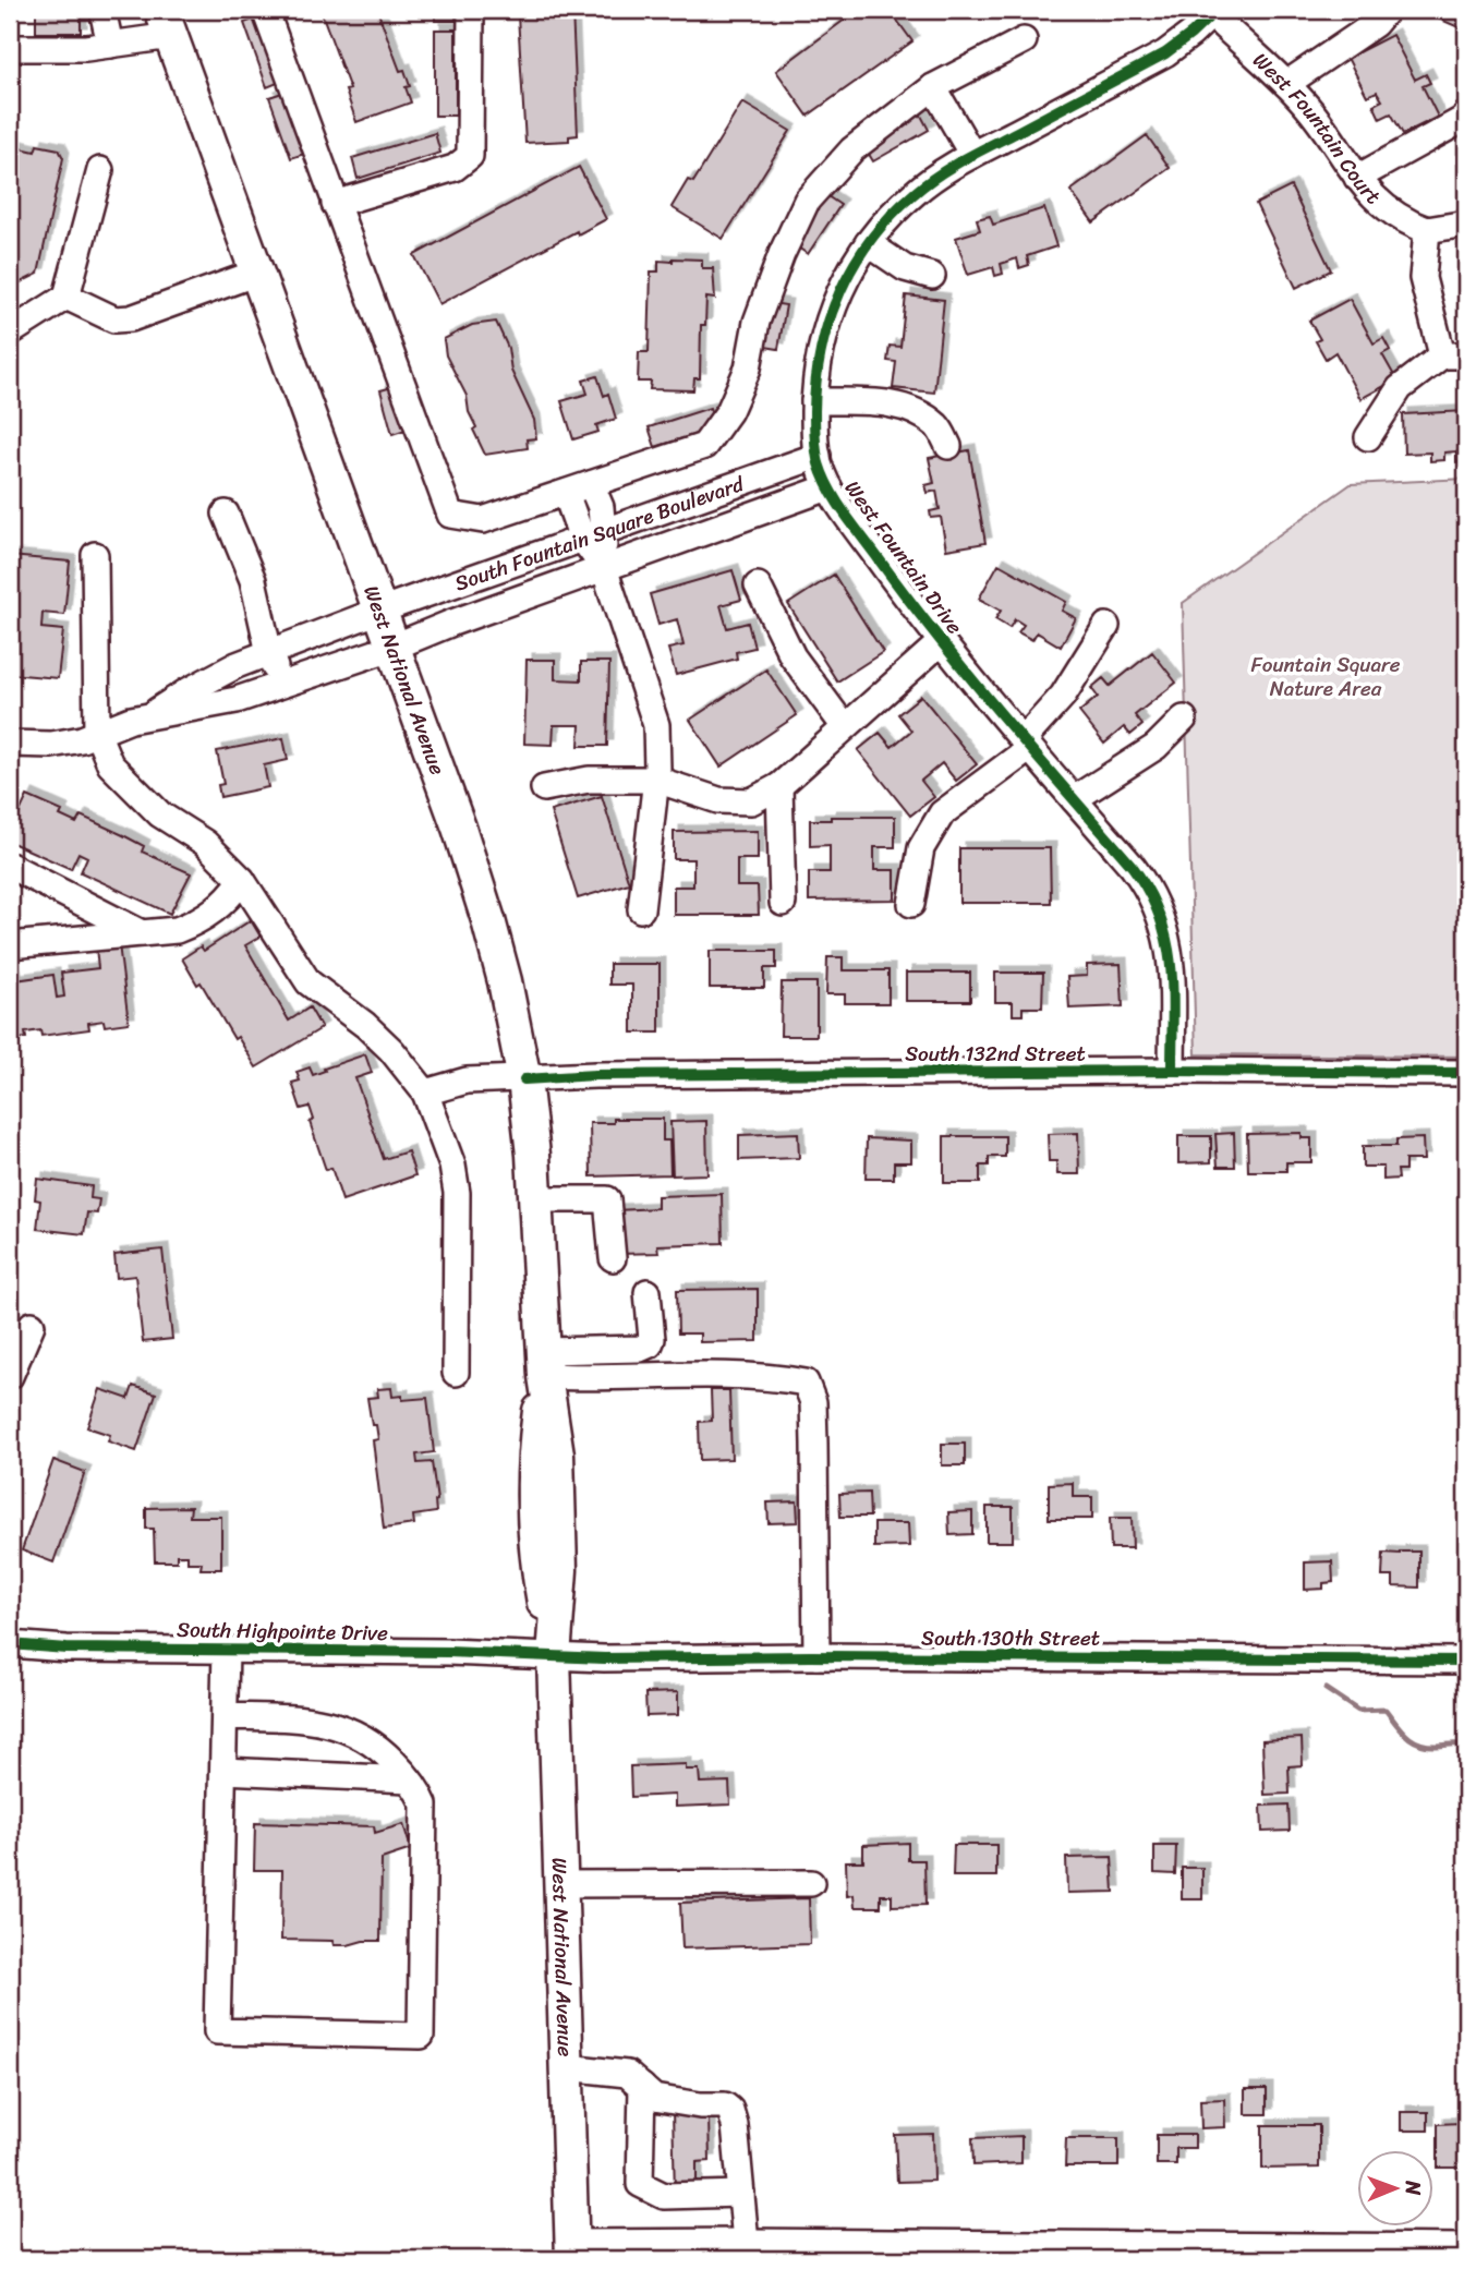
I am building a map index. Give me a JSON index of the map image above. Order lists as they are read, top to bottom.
{
  "streets": {
    "main road": ["West National Avenue"],
    "street": [
      "West Fountain Court",
      "South Fountain Square Boulevard",
      "West Fountain Drive",
      "South 132nd Street",
      "South Highpointe Drive",
      "South 130th Street"
    ]
  },
  "crossings": [
    ["West Fountain Court", "West Fountain Drive"],
    ["South Fountain Square Boulevard", "West Fountain Drive"],
    ["South Fountain Square Boulevard", "West National Avenue"],
    ["West Fountain Drive", "South 132nd Street"],
    ["West National Avenue", "South 132nd Street"],
    ["West National Avenue", "South Highpointe Drive"],
    ["West National Avenue", "South 130th Street"],
    ["South Highpointe Drive", "South 130th Street"]
  ],
  "parks": ["Fountain Square Nature Area"],
  "north": "right"
}
